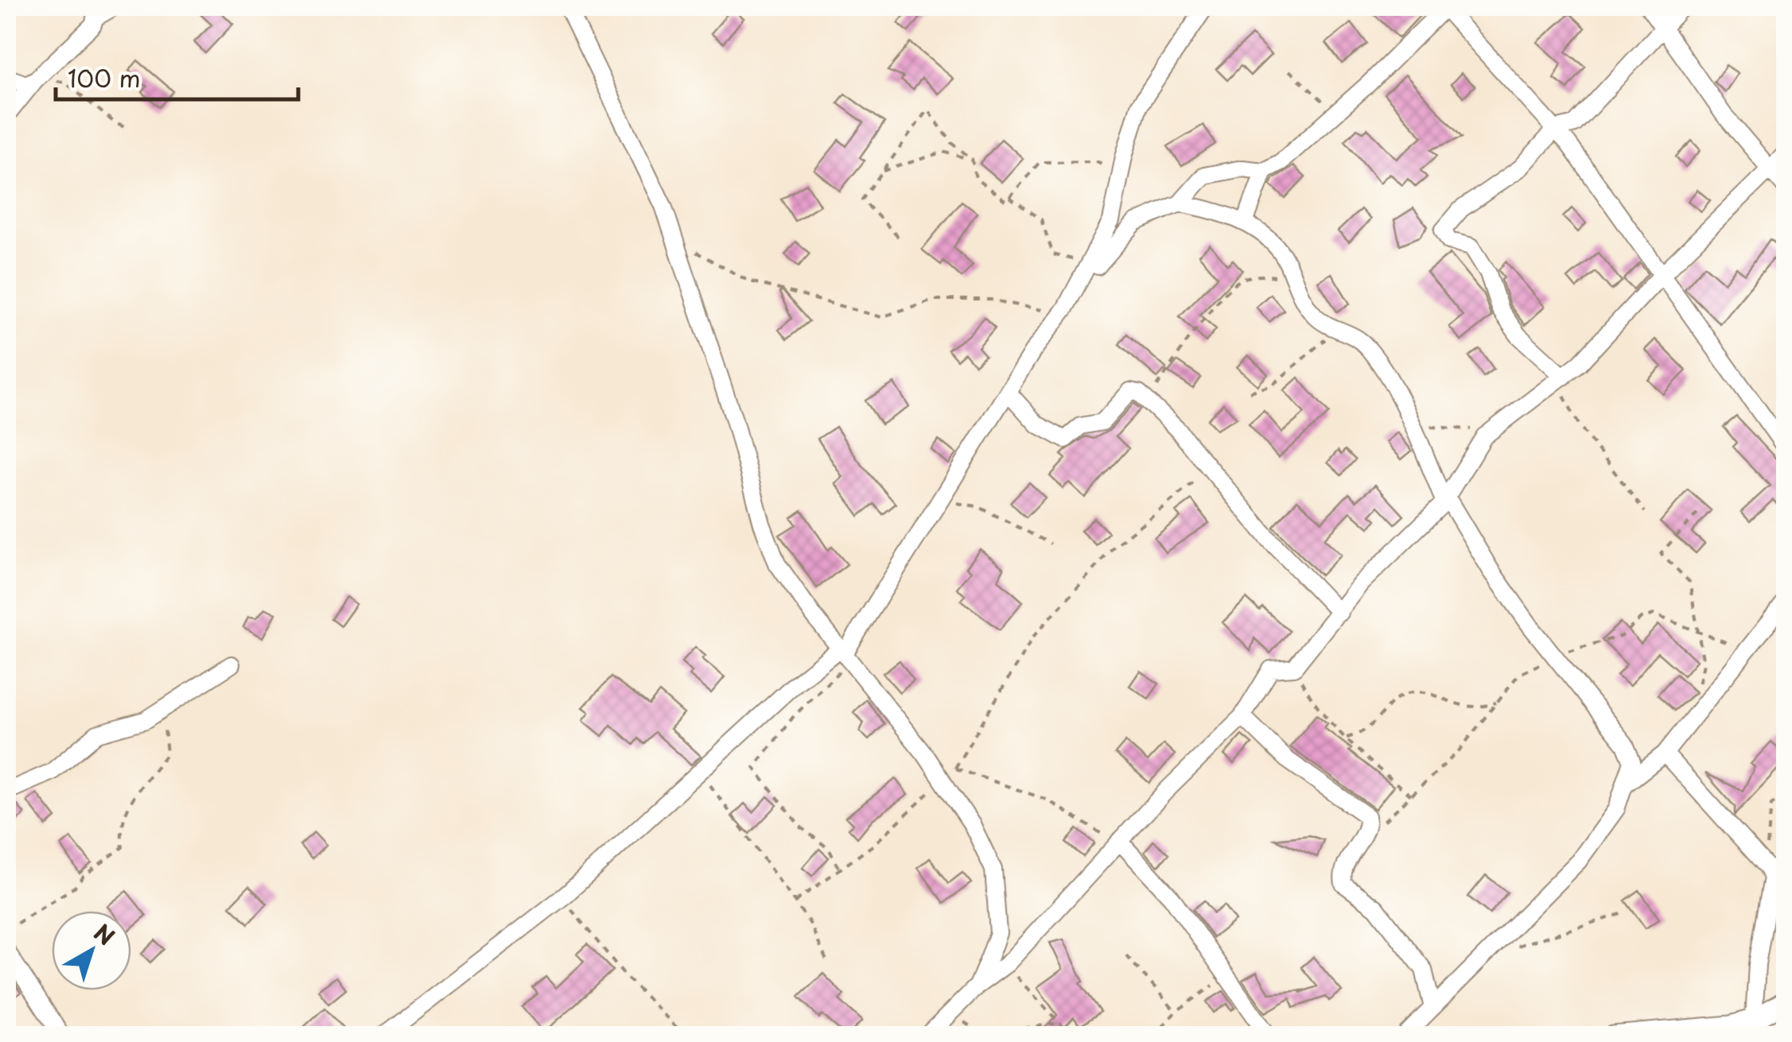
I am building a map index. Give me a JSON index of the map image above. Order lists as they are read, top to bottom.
{
  "scale_bar": "100 m",
  "north": "top right"
}
